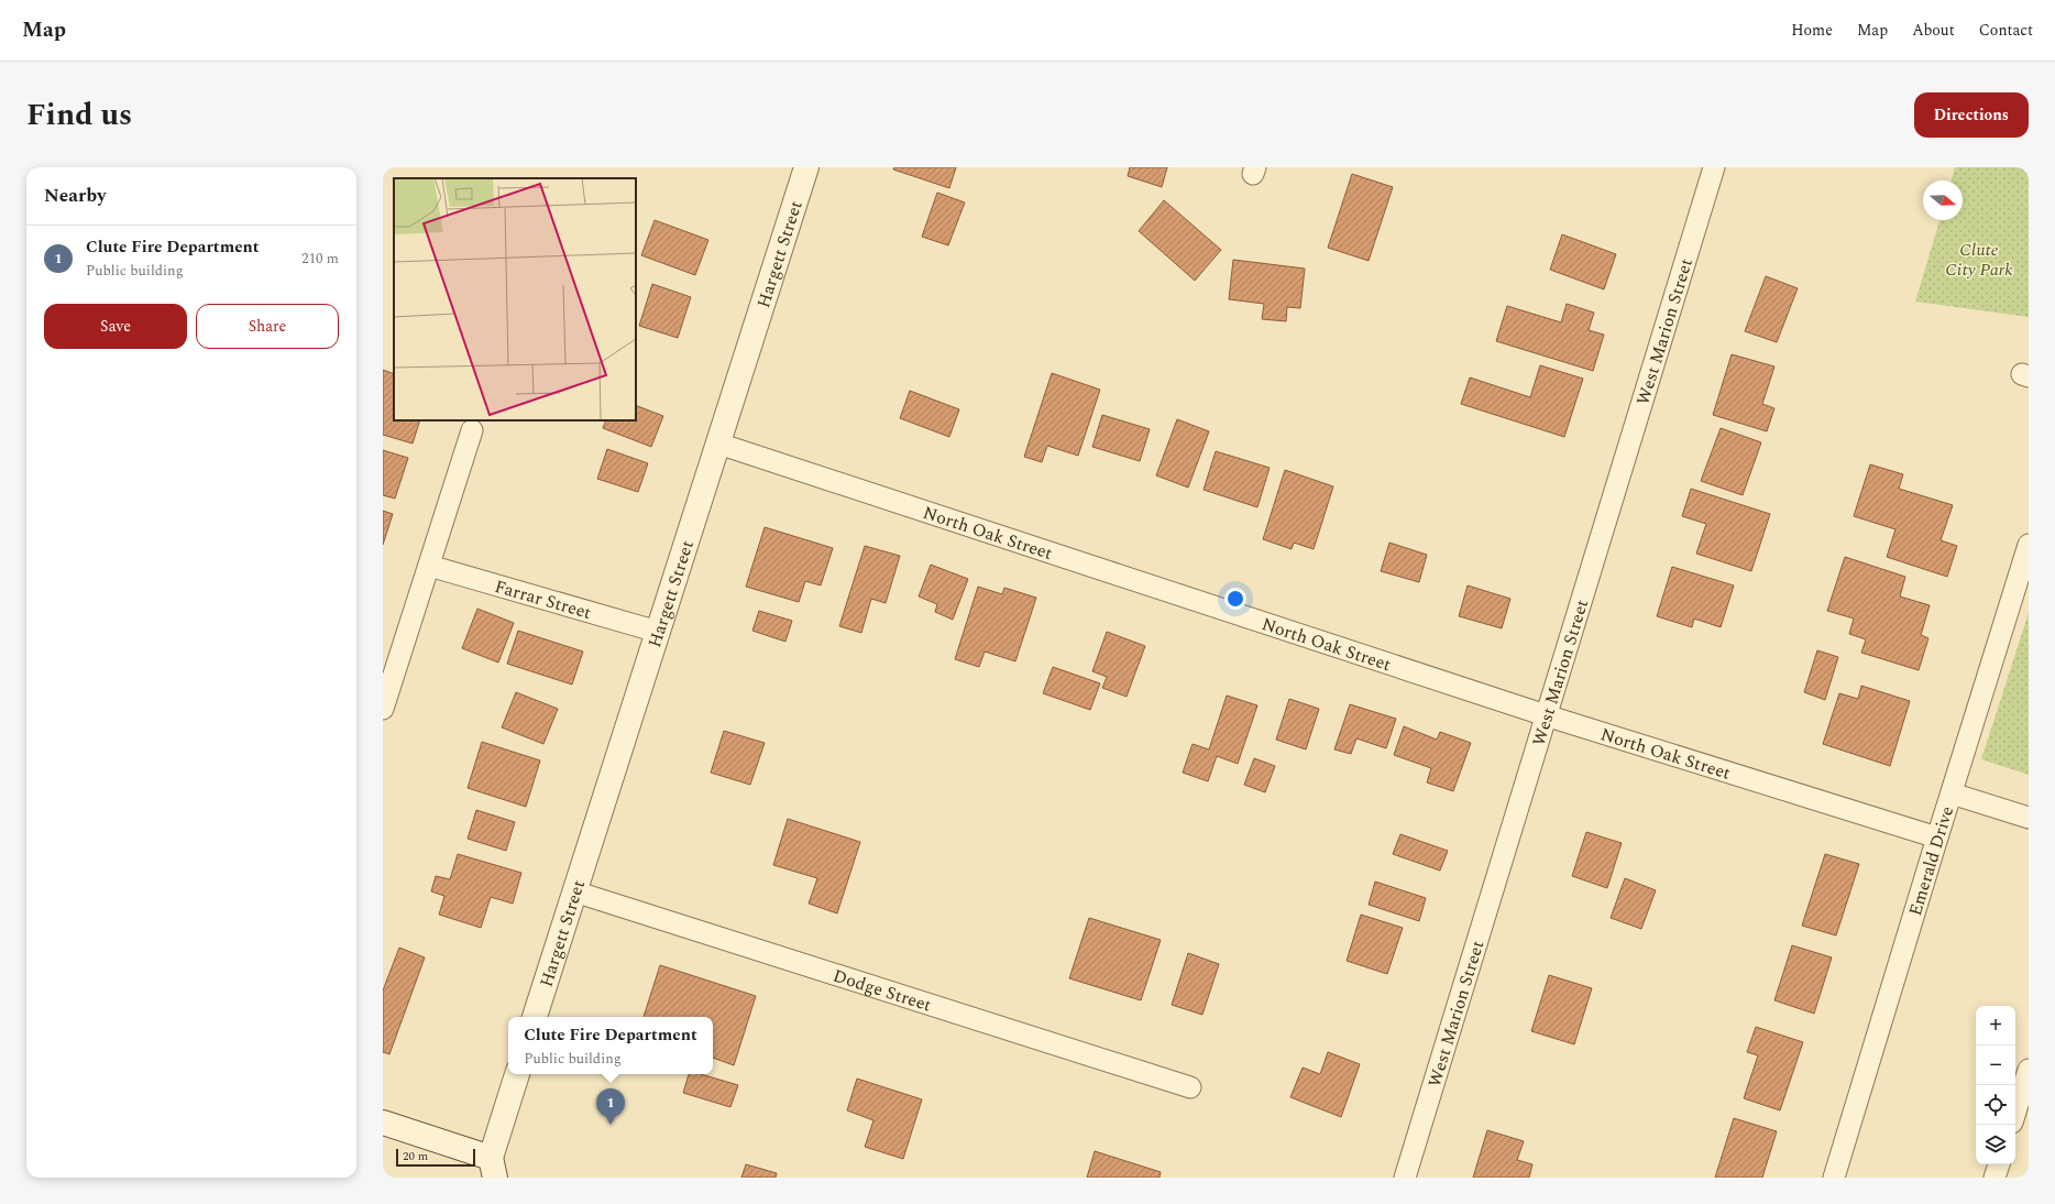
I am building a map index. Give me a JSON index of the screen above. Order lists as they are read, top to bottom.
{
  "streets": {
    "street": [
      "Hargett Street",
      "West Marion Street",
      "North Oak Street",
      "Farrar Street",
      "Emerald Drive",
      "Dodge Street"
    ]
  },
  "crossings": [
    ["Hargett Street", "North Oak Street"],
    ["Hargett Street", "Farrar Street"],
    ["Hargett Street", "Dodge Street"],
    ["West Marion Street", "North Oak Street"],
    ["North Oak Street", "Emerald Drive"]
  ],
  "parks": ["Clute City Park"],
  "scale_bar": "20 m",
  "north": "right",
  "page": {
    "header": "Map",
    "nav": [
      "Home",
      "Map",
      "About",
      "Contact"
    ],
    "title": "Find us",
    "buttons": [
      "Directions",
      ["Save", "Share"]
    ],
    "heading": "Nearby",
    "list": [
      {
        "mark": "1",
        "name": "Clute Fire Department",
        "note": "Public building",
        "value": "210 m"
      }
    ],
    "map_buttons": ["+", "−"],
    "popup": ["Clute Fire Department", "Public building"],
    "pins": "1",
    "scale": "20 m"
  }
}
